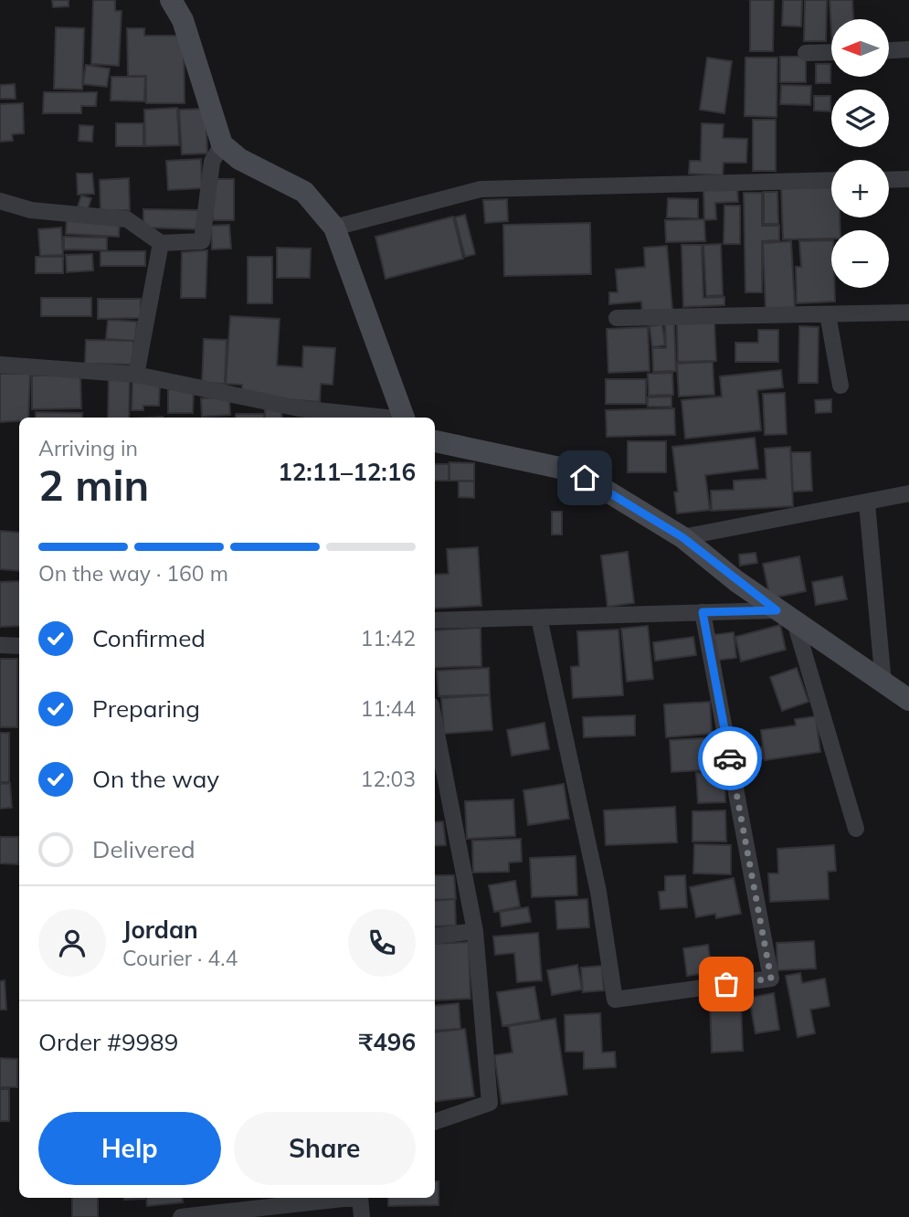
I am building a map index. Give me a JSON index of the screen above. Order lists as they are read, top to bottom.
{
  "north": "left",
  "page": {
    "map_buttons": ["+", "−"],
    "heading": ["2 min", "Arriving in", "12:11–12:16"],
    "panel": [
      "Jordan",
      "Courier · 4.4",
      "Order #9989",
      "₹496"
    ],
    "bar": "On the way · 160 m",
    "list": [
      ["Confirmed", "11:42"],
      ["Preparing", "11:44"],
      ["On the way", "12:03"],
      "Delivered"
    ],
    "buttons": ["Help", "Share"]
  }
}
